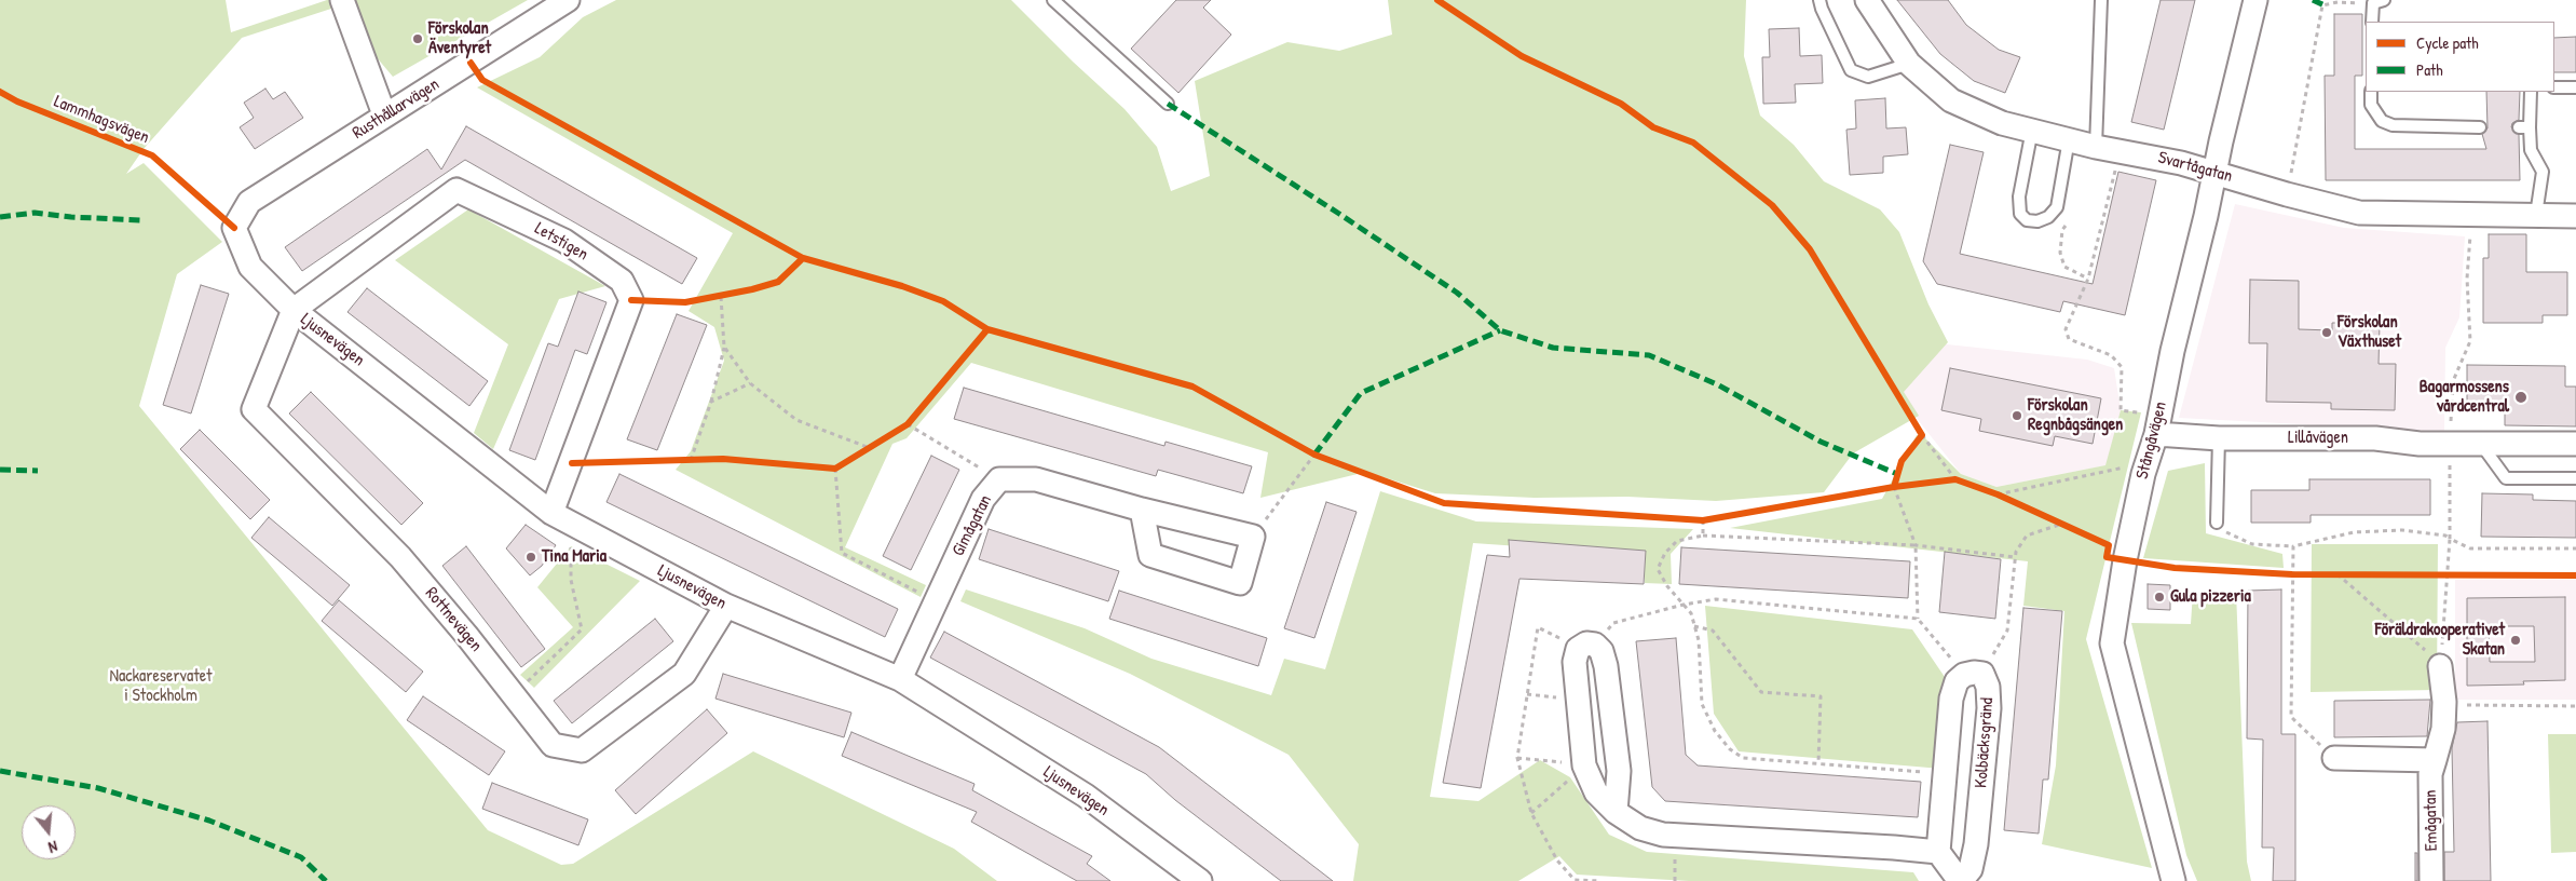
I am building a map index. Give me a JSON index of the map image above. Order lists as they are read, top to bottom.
{
  "streets": {
    "street": [
      "Rusthållarvägen",
      "Svartågatan",
      "Letstigen",
      "Ljusnevägen",
      "Lillåvägen",
      "Stångåvägen",
      "Gimågatan",
      "Rottnevägen",
      "Kolbäcksgränd",
      "Emågatan"
    ],
    "cycle path": ["Lammhagsvägen"]
  },
  "crossings": [
    ["Rusthållarvägen", "Ljusnevägen"],
    ["Svartågatan", "Stångåvägen"],
    ["Letstigen", "Ljusnevägen"],
    ["Letstigen", "Rottnevägen"],
    ["Ljusnevägen", "Gimågatan"],
    ["Ljusnevägen", "Rottnevägen"],
    ["Lillåvägen", "Stångåvägen"]
  ],
  "parks": ["Nackareservatet i Stockholm"],
  "places": [
    "Förskolan Äventyret",
    "Förskolan Växthuset",
    "Bagarmossens vårdcentral",
    "Förskolan Regnbågsängen",
    "Tina Maria",
    "Gula pizzeria",
    "Föräldrakooperativet Skatan"
  ],
  "legend": ["Cycle path", "Path"],
  "north": "bottom"
}
